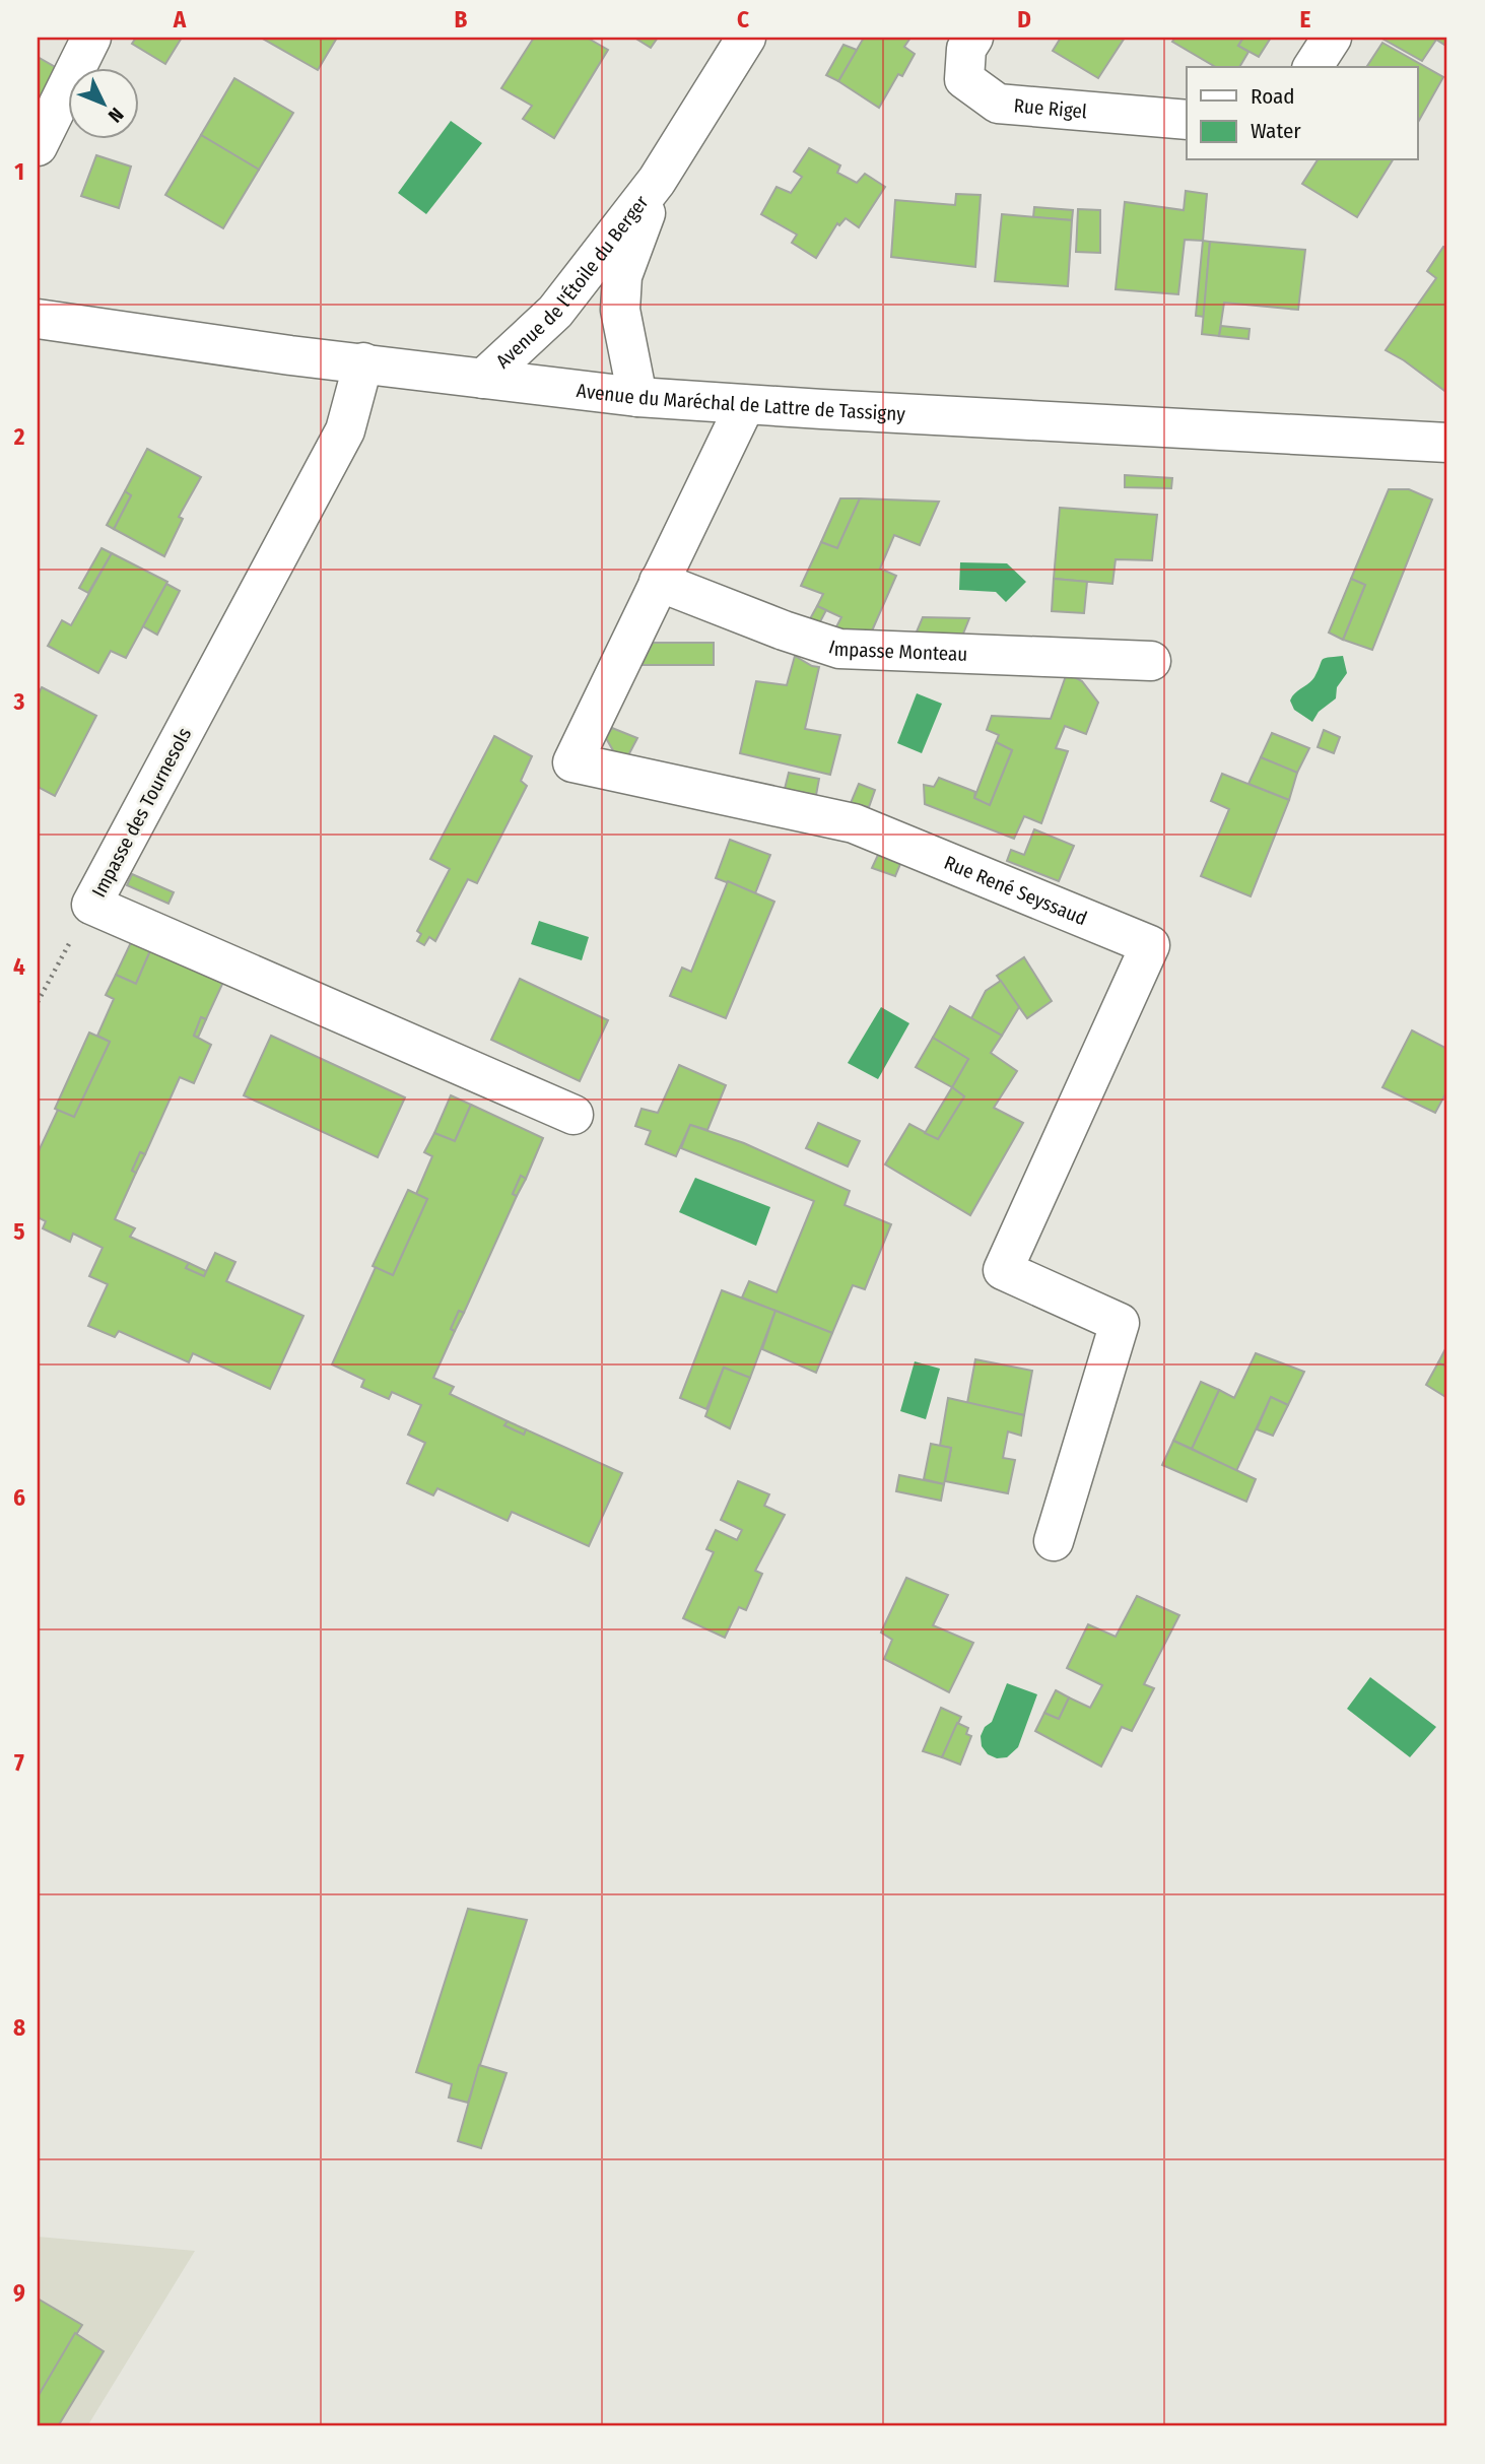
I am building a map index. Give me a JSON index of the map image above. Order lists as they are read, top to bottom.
{
  "streets": {
    "street": [
      "Rue Rigel",
      "Avenue de l'Étoile du Berger",
      "Avenue du Maréchal de Lattre de Tassigny",
      "Impasse Monteau",
      "Impasse des Tournesols",
      "Rue René Seyssaud"
    ]
  },
  "crossings": [
    ["Avenue de l'Étoile du Berger", "Avenue du Maréchal de Lattre de Tassigny"],
    ["Avenue du Maréchal de Lattre de Tassigny", "Impasse des Tournesols"],
    ["Avenue du Maréchal de Lattre de Tassigny", "Rue René Seyssaud"],
    ["Impasse Monteau", "Rue René Seyssaud"]
  ],
  "legend": ["Road", "Water"],
  "north": "bottom right",
  "grid": {
    "columns": [
      "A",
      "B",
      "C",
      "D",
      "E"
    ],
    "rows": [
      "1",
      "2",
      "3",
      "4",
      "5",
      "6",
      "7",
      "8",
      "9"
    ]
  }
}
